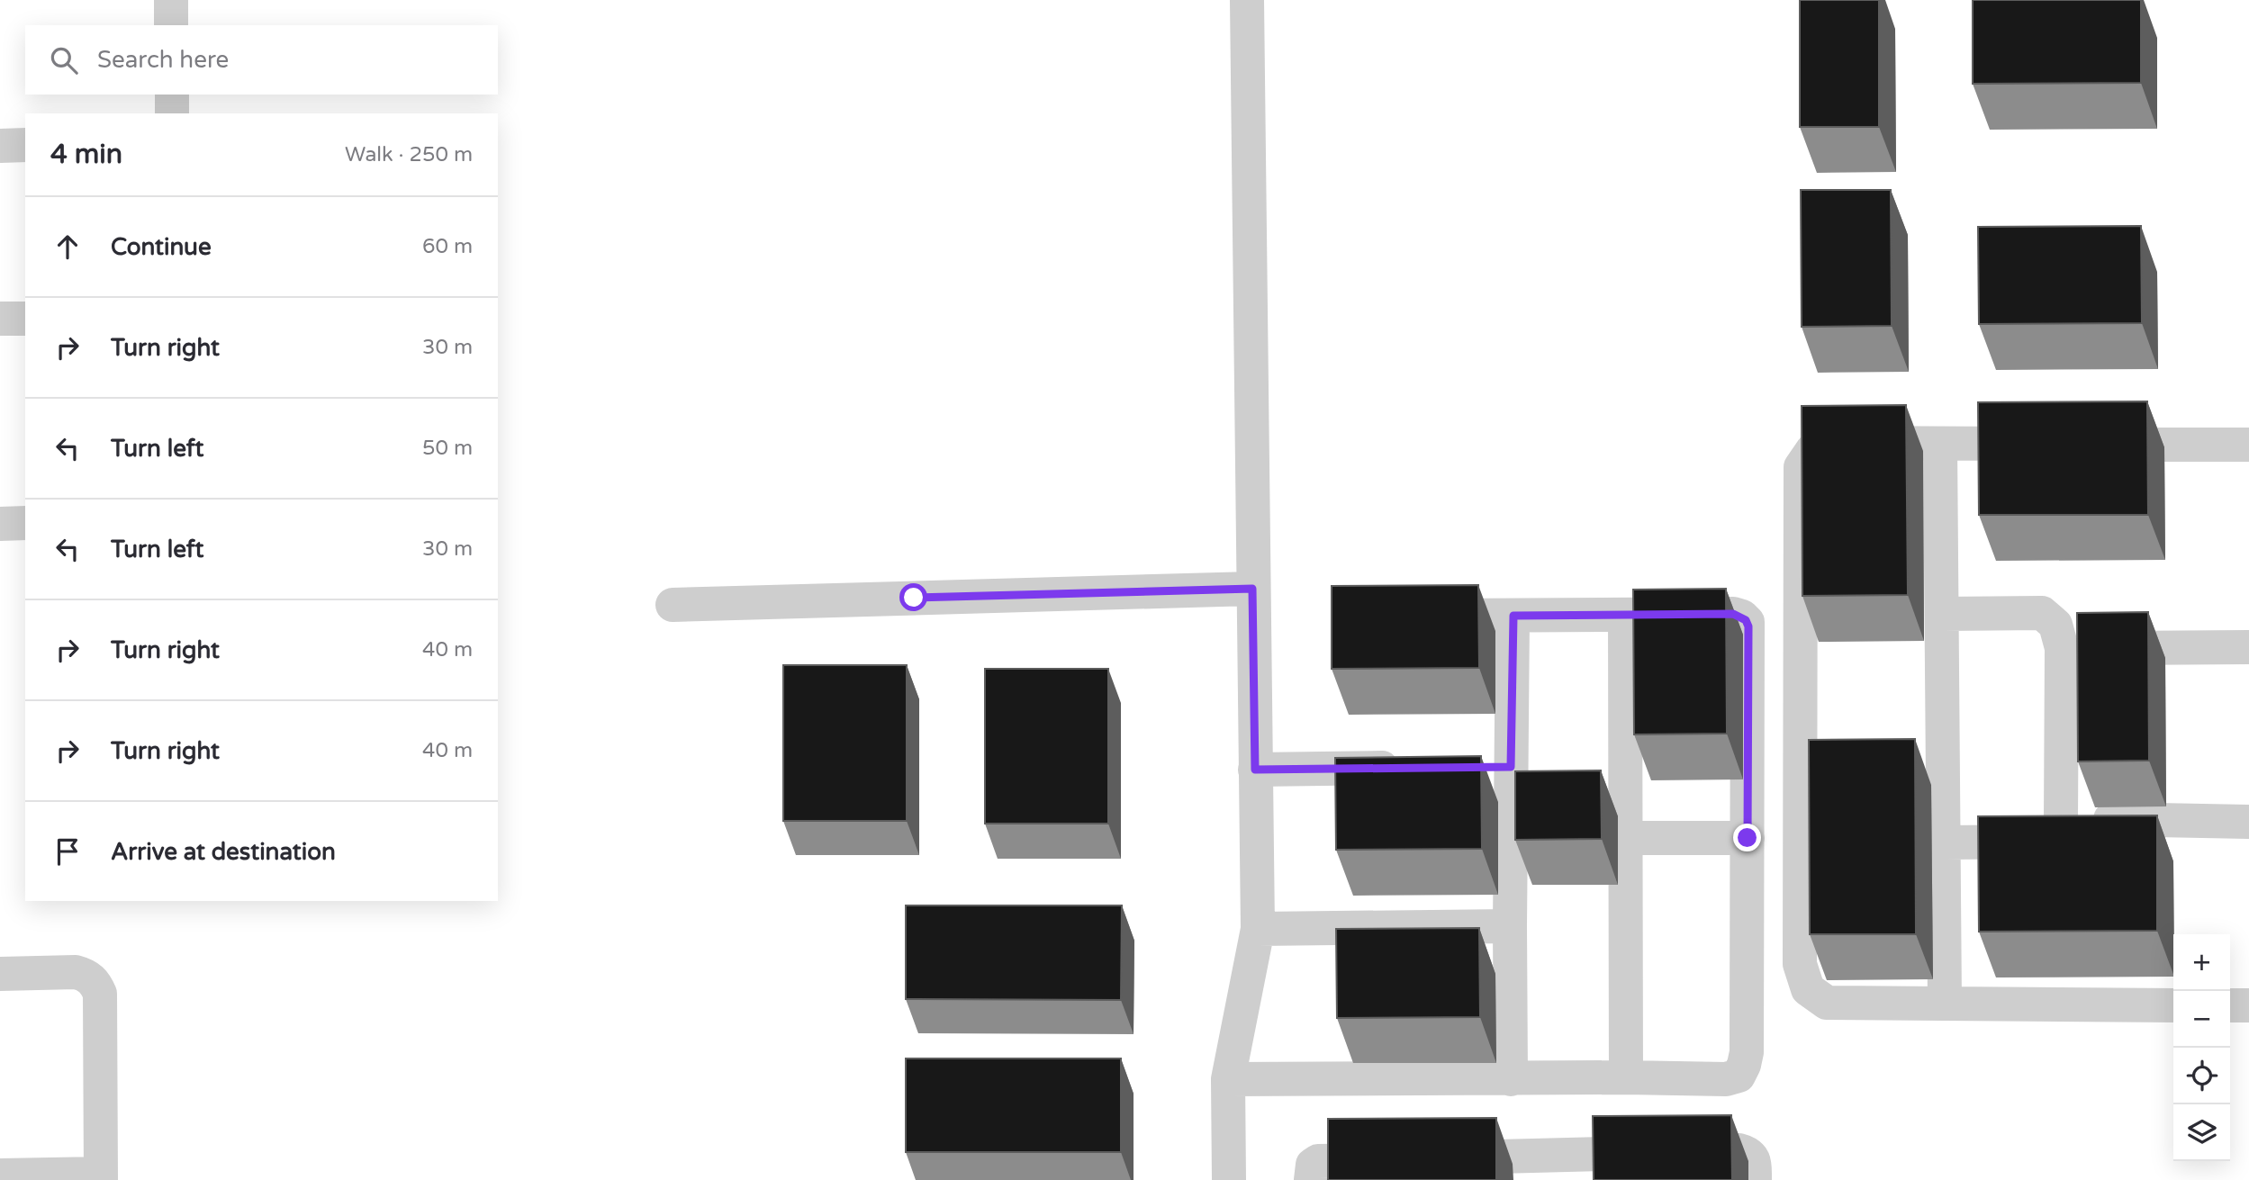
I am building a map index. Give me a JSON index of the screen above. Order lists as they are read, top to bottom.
{
  "page": {
    "search": "Search here",
    "heading": ["4 min", "Walk · 250 m"],
    "list": [
      ["Continue", "60 m"],
      ["Turn right", "30 m"],
      ["Turn left", "50 m"],
      ["Turn left", "30 m"],
      ["Turn right", "40 m"],
      ["Turn right", "40 m"],
      "Arrive at destination"
    ],
    "map_buttons": ["+", "−"]
  }
}
